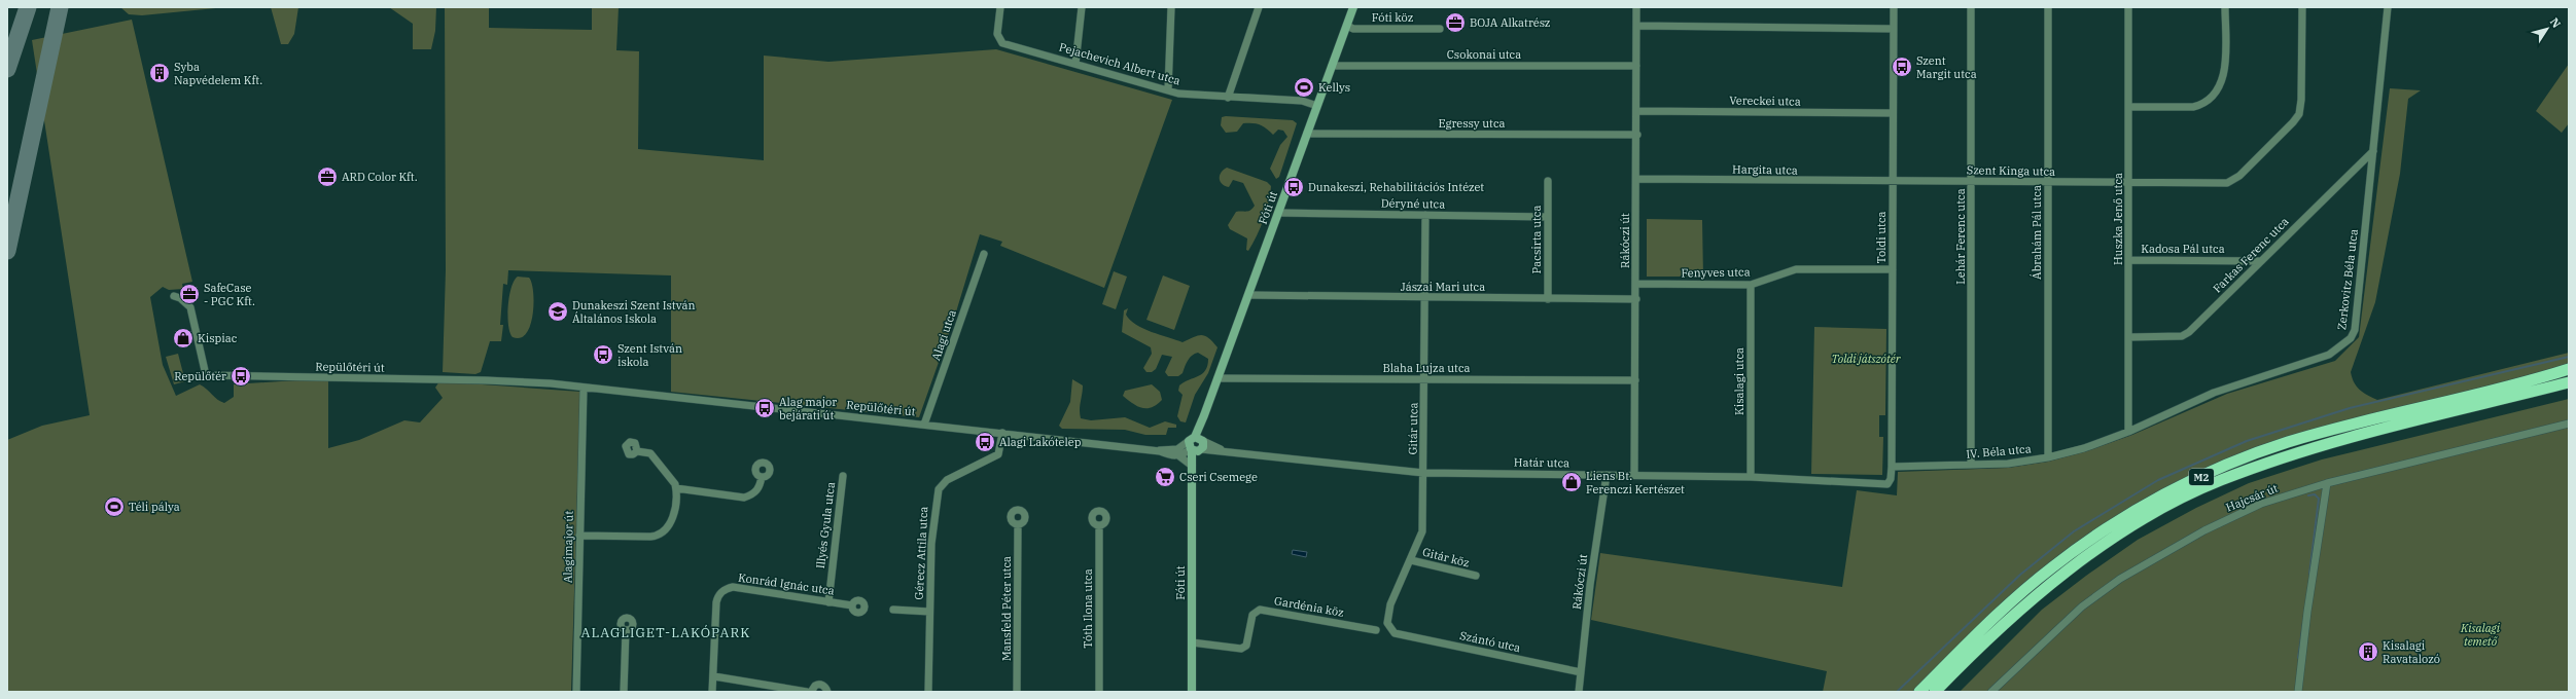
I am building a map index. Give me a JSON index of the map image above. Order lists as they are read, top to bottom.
{
  "streets": {
    "highway": ["M2"],
    "main road": ["Fóti út"],
    "street": [
      "Fóti köz",
      "Csokonai utca",
      "Pejachevich Albert utca",
      "Vereckei utca",
      "Egressy utca",
      "Hargita utca",
      "Szent Kinga utca",
      "Déryné utca",
      "Huszka Jenő utca",
      "Ábrahám Pál utca",
      "Lehár Ferenc utca",
      "Toldi utca",
      "Pacsirta utca",
      "Rákóczi út",
      "Kadosa Pál utca",
      "Farkas Ferenc utca",
      "Fenyves utca",
      "Zerkovitz Béla utca",
      "Jászai Mari utca",
      "Alagi utca",
      "Repülőtéri út",
      "Blaha Lujza utca",
      "Kisalagi utca",
      "Gitár utca",
      "IV. Béla utca",
      "Határ utca",
      "Hajcsár út",
      "Illyés Gyula utca",
      "Alagimajor út",
      "Gérecz Attila utca",
      "Gitár köz",
      "Konrád Ignác utca",
      "Gardénia köz",
      "Mansfeld Péter utca",
      "Tóth Ilona utca",
      "Szántó utca"
    ]
  },
  "crossings": [
    ["Fóti köz", "Fóti út"],
    ["Csokonai utca", "Fóti út"],
    ["Csokonai utca", "Rákóczi út"],
    ["Pejachevich Albert utca", "Fóti út"],
    ["Vereckei utca", "Toldi utca"],
    ["Vereckei utca", "Rákóczi út"],
    ["Egressy utca", "Fóti út"],
    ["Egressy utca", "Rákóczi út"],
    ["Hargita utca", "Szent Kinga utca"],
    ["Hargita utca", "Toldi utca"],
    ["Hargita utca", "Rákóczi út"],
    ["Szent Kinga utca", "Huszka Jenő utca"],
    ["Szent Kinga utca", "Ábrahám Pál utca"],
    ["Szent Kinga utca", "Lehár Ferenc utca"],
    ["Szent Kinga utca", "Toldi utca"],
    ["Déryné utca", "Fóti út"],
    ["Déryné utca", "Pacsirta utca"],
    ["Déryné utca", "Gitár utca"],
    ["Fóti út", "Jászai Mari utca"],
    ["Fóti út", "Repülőtéri út"],
    ["Fóti út", "Blaha Lujza utca"],
    ["Fóti út", "Határ utca"],
    ["Fóti út", "Gardénia köz"],
    ["Huszka Jenő utca", "Kadosa Pál utca"],
    ["Huszka Jenő utca", "Farkas Ferenc utca"],
    ["Huszka Jenő utca", "Zerkovitz Béla utca"],
    ["Huszka Jenő utca", "IV. Béla utca"],
    ["Ábrahám Pál utca", "IV. Béla utca"],
    ["Lehár Ferenc utca", "IV. Béla utca"],
    ["Toldi utca", "Fenyves utca"],
    ["Toldi utca", "IV. Béla utca"],
    ["Toldi utca", "Határ utca"],
    ["Pacsirta utca", "Jászai Mari utca"],
    ["Rákóczi út", "Fenyves utca"],
    ["Rákóczi út", "Jászai Mari utca"],
    ["Rákóczi út", "Blaha Lujza utca"],
    ["Rákóczi út", "Határ utca"],
    ["Rákóczi út", "Szántó utca"],
    ["Kadosa Pál utca", "Farkas Ferenc utca"],
    ["Farkas Ferenc utca", "Zerkovitz Béla utca"],
    ["Fenyves utca", "Kisalagi utca"],
    ["Zerkovitz Béla utca", "IV. Béla utca"],
    ["Jászai Mari utca", "Gitár utca"],
    ["Alagi utca", "Repülőtéri út"],
    ["Repülőtéri út", "Határ utca"],
    ["Repülőtéri út", "Gérecz Attila utca"],
    ["Blaha Lujza utca", "Gitár utca"],
    ["Kisalagi utca", "Határ utca"],
    ["Gitár utca", "Határ utca"],
    ["Gitár utca", "Gitár köz"],
    ["Gitár utca", "Szántó utca"],
    ["IV. Béla utca", "Határ utca"],
    ["Illyés Gyula utca", "Konrád Ignác utca"]
  ],
  "districts": ["ALAGLIGET-LAKÓPARK"],
  "parks": ["Toldi játszótér", "Kisalagi temető"],
  "places": {
    "office": ["BOJA Alkatrész", "ARD Color Kft.", "SafeCase - PGC Kft."],
    "bus stop": [
      "Szent Margit utca",
      "Dunakeszi, Rehabilitációs Intézet",
      "Szent István iskola",
      "Repülőtér",
      "Alag major bejárati út",
      "Alagi Lakótelep"
    ],
    "building": ["Syba Napvédelem Kft.", "Kisalagi Ravatalozó"],
    "sports": ["Kellys", "Téli pálya"],
    "school or university": ["Dunakeszi Szent István Általános Iskola"],
    "shop": ["Kispiac", "Liens Bt. Ferenczi Kertészet"],
    "supermarket": ["Cseri Csemege"]
  },
  "north": "top right"
}
